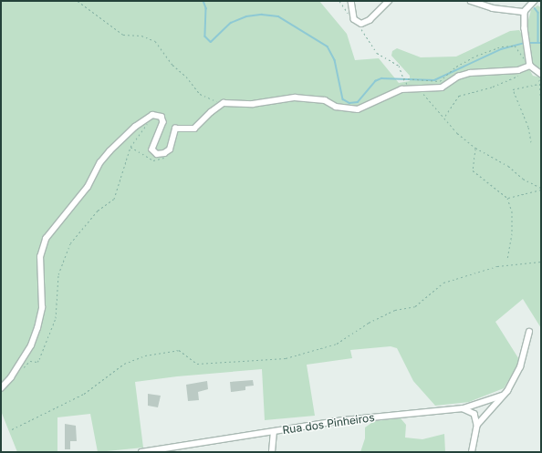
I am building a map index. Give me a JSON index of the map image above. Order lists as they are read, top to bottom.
{
  "streets": {
    "street": ["Rua dos Pinheiros"]
  }
}
